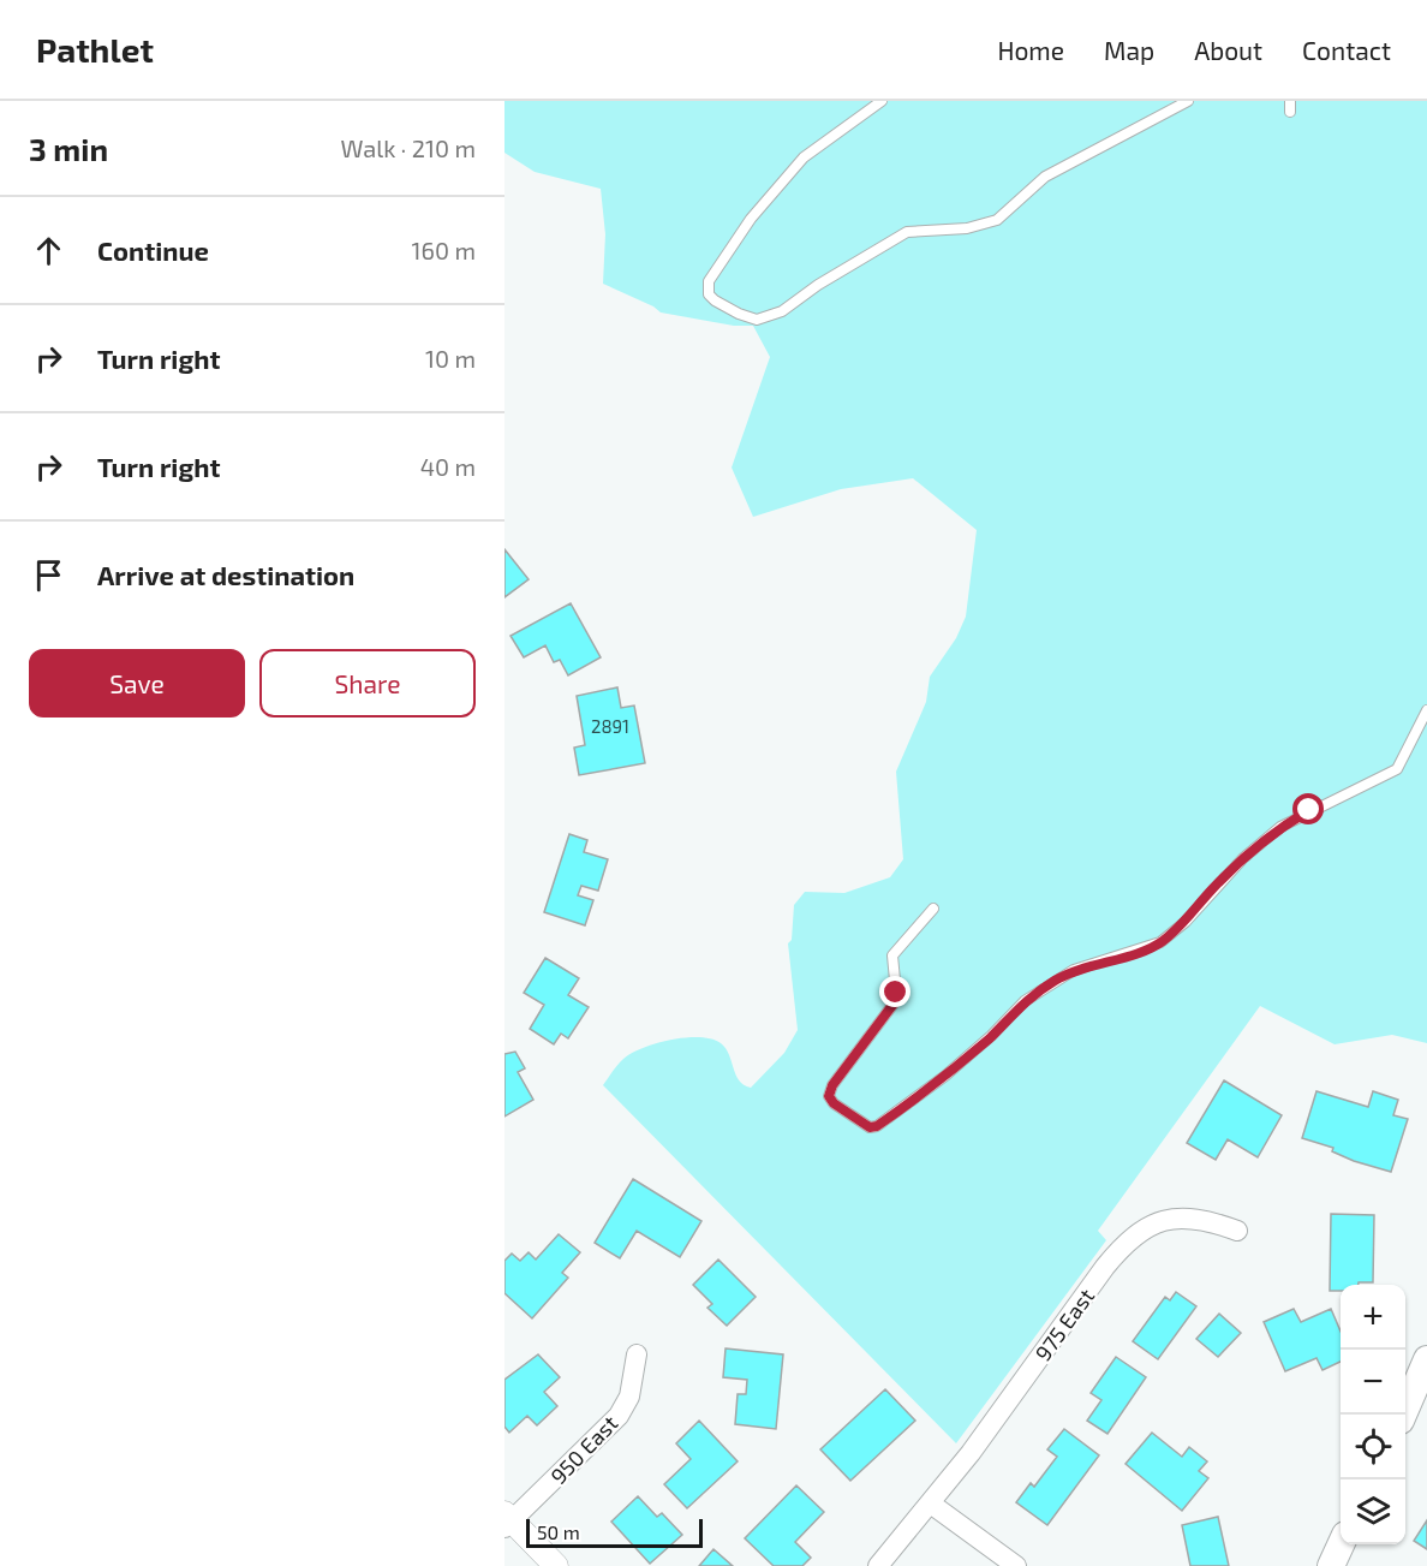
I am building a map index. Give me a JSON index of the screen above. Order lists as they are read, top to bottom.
{
  "streets": {
    "street": ["975 East", "950 East"]
  },
  "house_numbers": ["2891"],
  "scale_bar": "50 m",
  "page": {
    "header": "Pathlet",
    "nav": [
      "Home",
      "Map",
      "About",
      "Contact"
    ],
    "heading": ["3 min", "Walk · 210 m"],
    "list": [
      ["Continue", "160 m"],
      ["Turn right", "10 m"],
      ["Turn right", "40 m"],
      "Arrive at destination"
    ],
    "buttons": ["Save", "Share"],
    "map_buttons": ["+", "−"],
    "scale": "50 m"
  }
}
